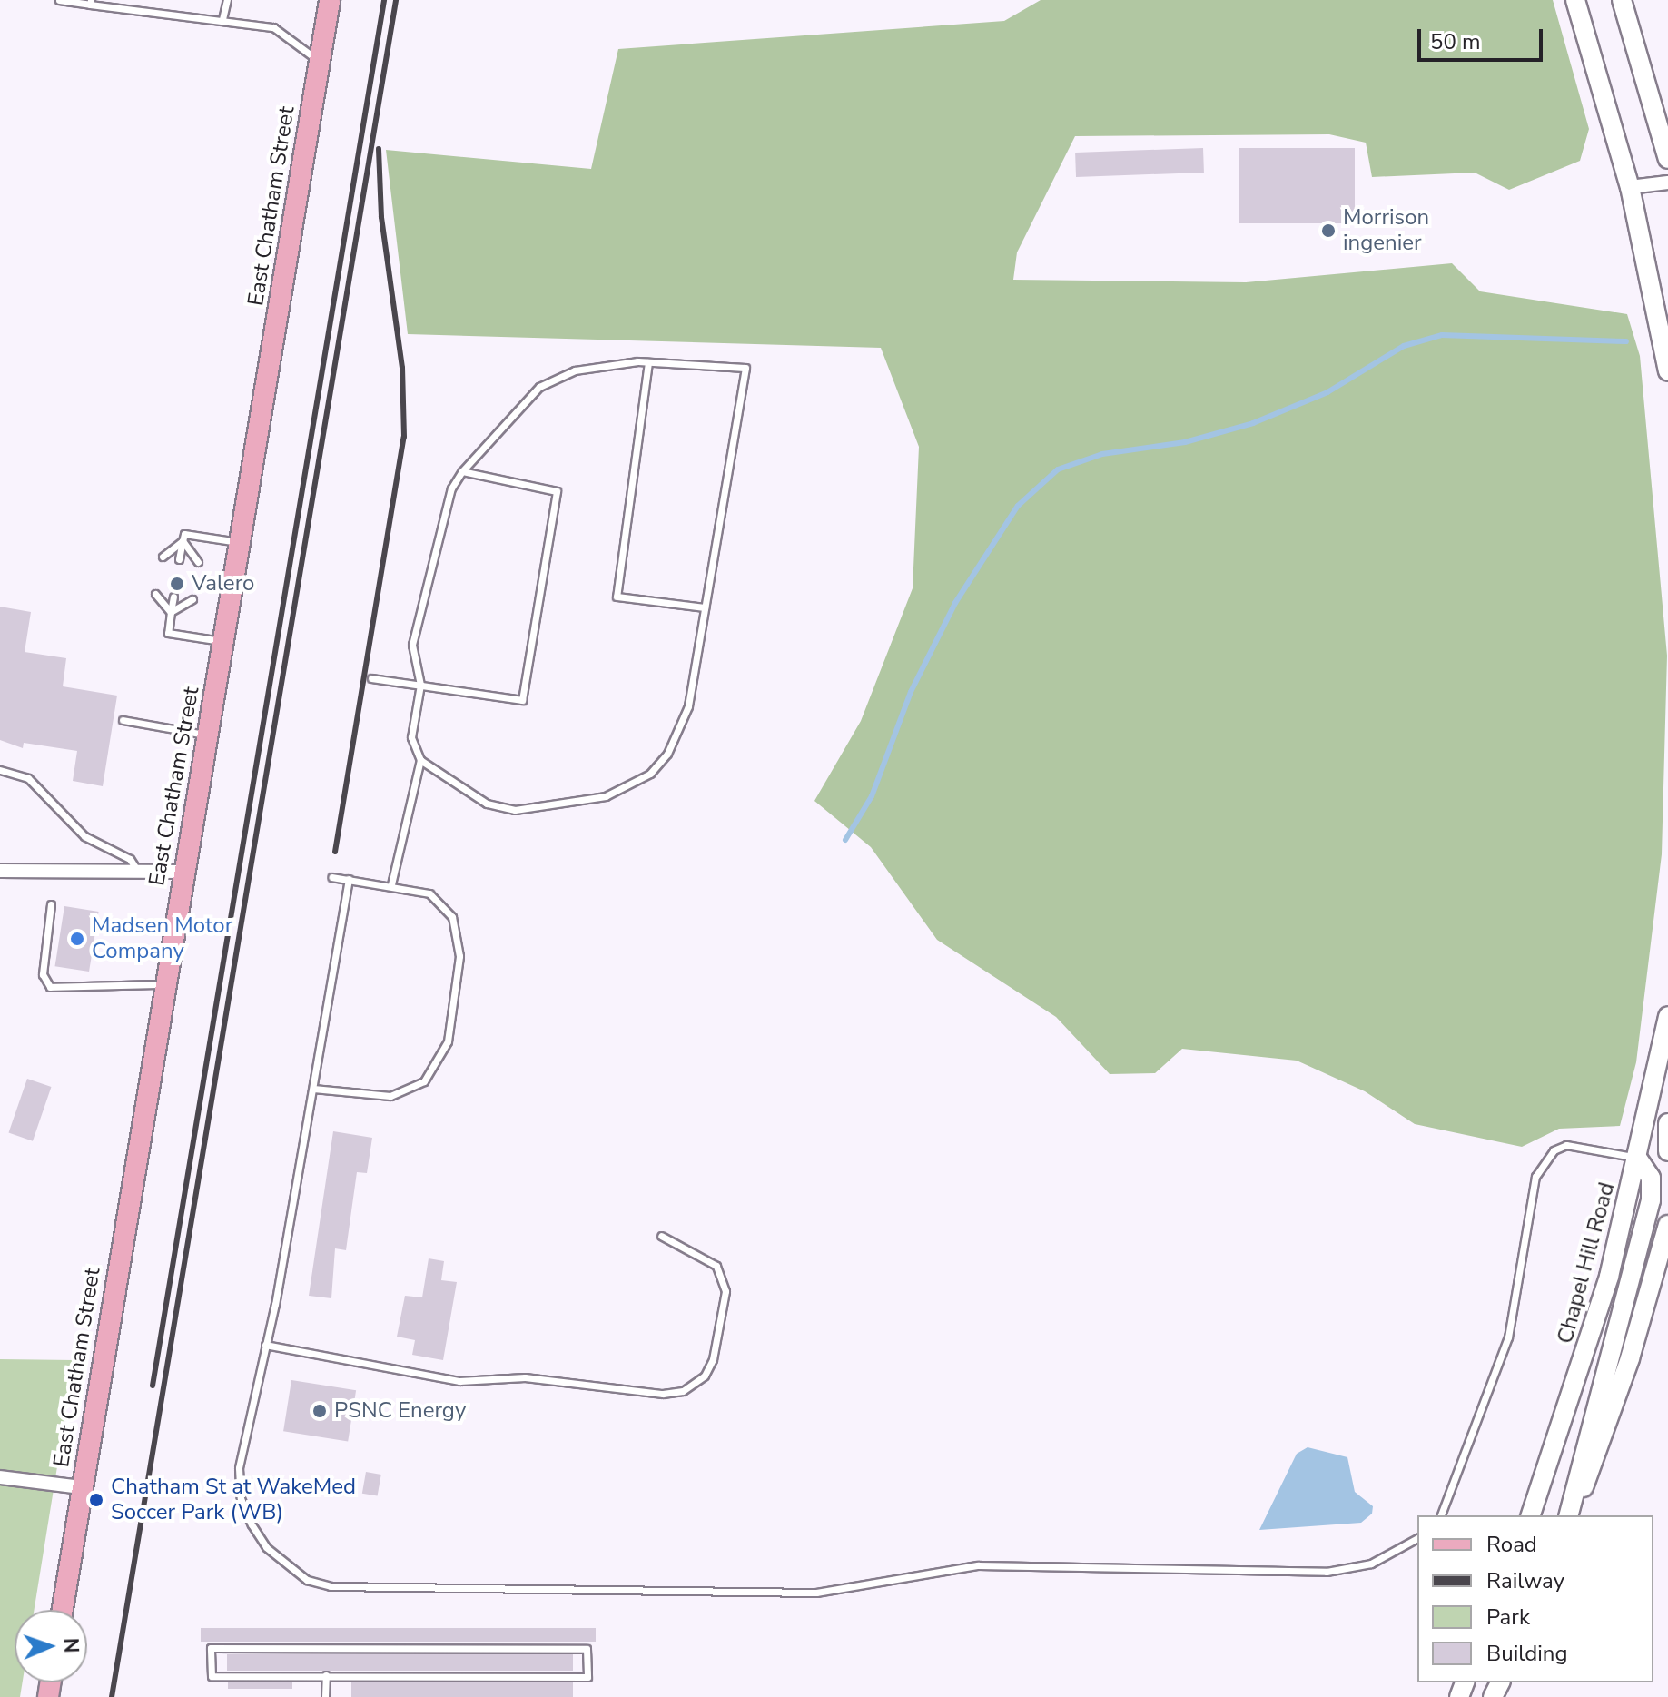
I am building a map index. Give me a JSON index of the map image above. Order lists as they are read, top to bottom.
{
  "streets": {
    "main road": ["East Chatham Street", "Chapel Hill Road"]
  },
  "places": [
    "Morrison ingenier",
    "Valero",
    "Madsen Motor Company",
    "PSNC Energy",
    "Chatham St at WakeMed Soccer Park (WB)"
  ],
  "legend": [
    "Road",
    "Railway",
    "Park",
    "Building"
  ],
  "scale_bar": "50 m",
  "north": "right"
}
